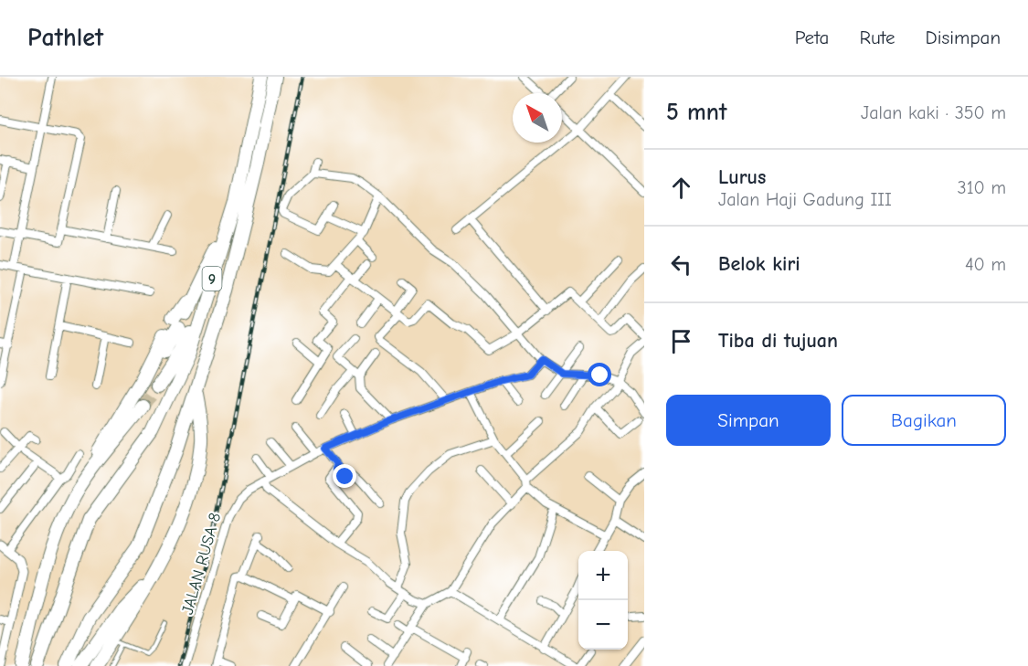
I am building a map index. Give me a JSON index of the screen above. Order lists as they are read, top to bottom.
{
  "streets": {
    "highway": ["9"],
    "street": ["JALAN RUSA 8"]
  },
  "north": "top left",
  "page": {
    "header": "Pathlet",
    "nav": ["Peta", "Rute", "Disimpan"],
    "heading": ["5 mnt", "Jalan kaki · 350 m"],
    "list": [
      ["Lurus", "Jalan Haji Gadung III", "310 m"],
      ["Belok kiri", "40 m"],
      "Tiba di tujuan"
    ],
    "buttons": ["Simpan", "Bagikan"],
    "map_buttons": ["+", "−"]
  }
}
